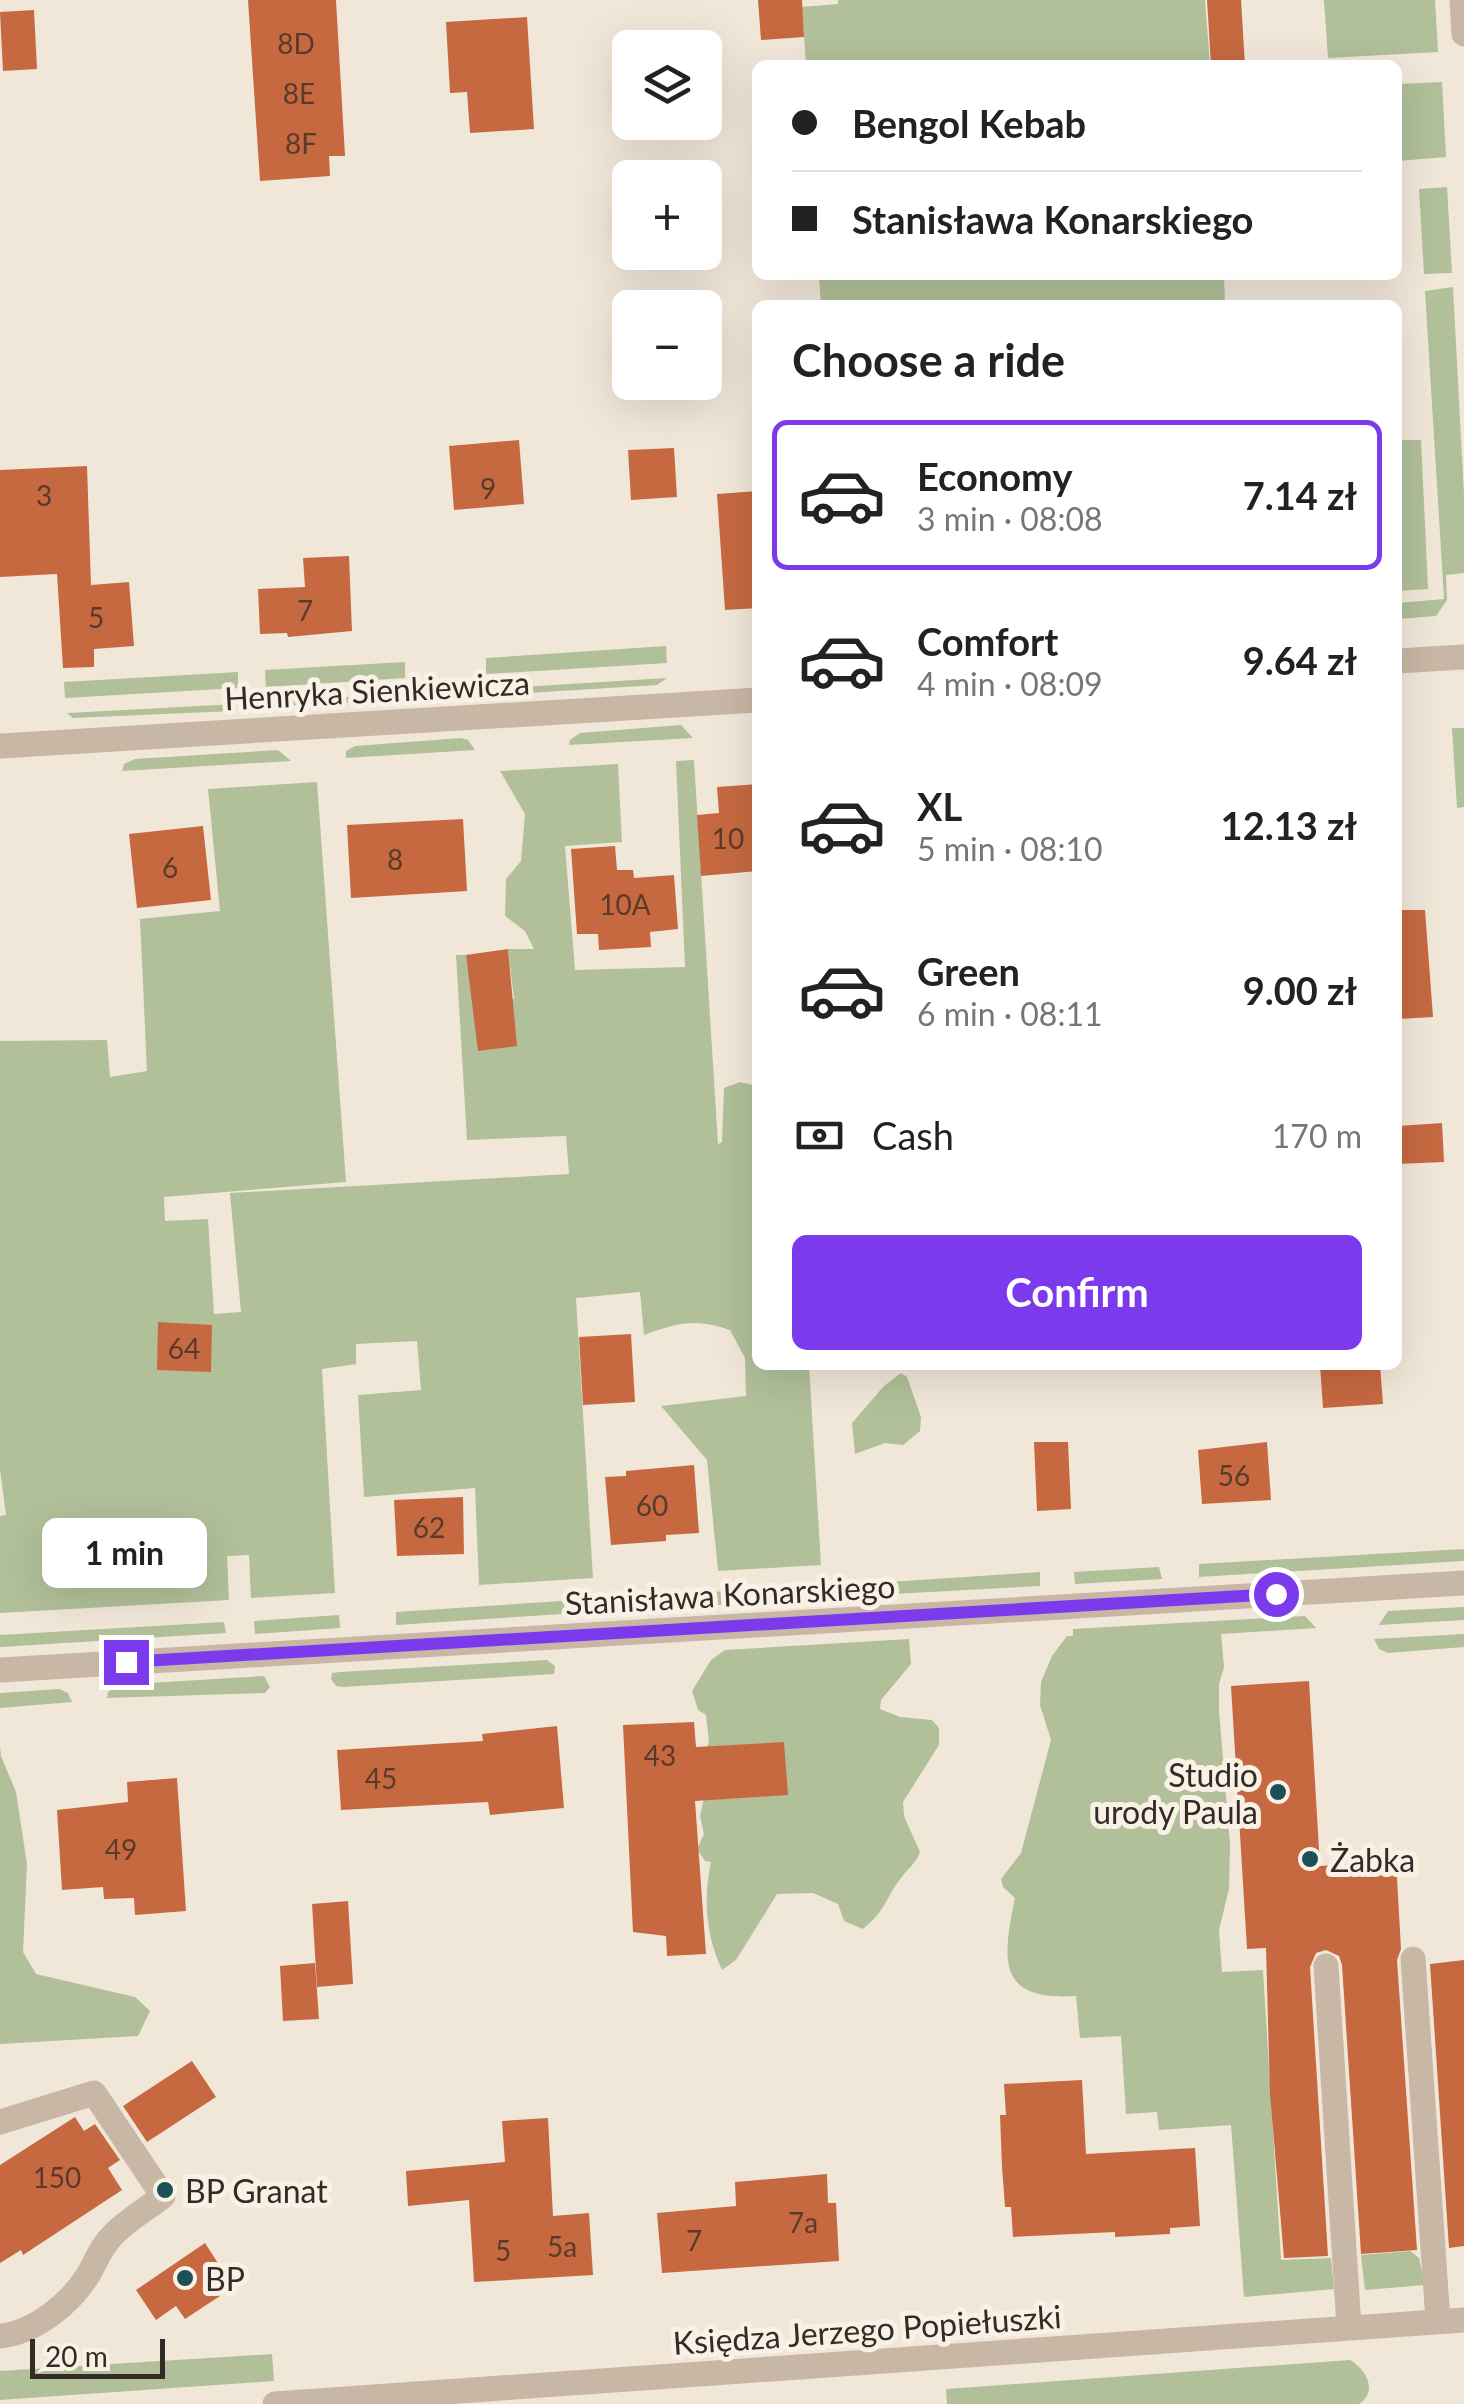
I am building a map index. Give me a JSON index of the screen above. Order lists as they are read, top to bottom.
{
  "streets": {
    "street": ["Henryka Sienkiewicza", "Stanisława Konarskiego", "Księdza Jerzego Popiełuszki"]
  },
  "places": [
    "Studio urody Paula",
    "Żabka",
    "BP Granat",
    "BP"
  ],
  "house_numbers": [
    "8D",
    "8E",
    "8F",
    "9",
    "3",
    "7",
    "5",
    "10",
    "8",
    "6",
    "10A",
    "64",
    "56",
    "60",
    "62",
    "43",
    "45",
    "49",
    "150",
    "7a",
    "7",
    "5a",
    "5"
  ],
  "scale_bar": "20 m",
  "page": {
    "map_buttons": ["+", "−"],
    "banner": ["Bengol Kebab", "Stanisława Konarskiego"],
    "heading": "Choose a ride",
    "list": [
      {
        "name": "Economy",
        "note": "3 min · 08:08",
        "value": "7.14 zł"
      },
      {
        "name": "Comfort",
        "note": "4 min · 08:09",
        "value": "9.64 zł"
      },
      {
        "name": "XL",
        "note": "5 min · 08:10",
        "value": "12.13 zł"
      },
      {
        "name": "Green",
        "note": "6 min · 08:11",
        "value": "9.00 zł"
      }
    ],
    "pay": ["Cash", "170 m"],
    "buttons": "Confirm",
    "bubble": "1 min",
    "scale": "20 m"
  }
}
